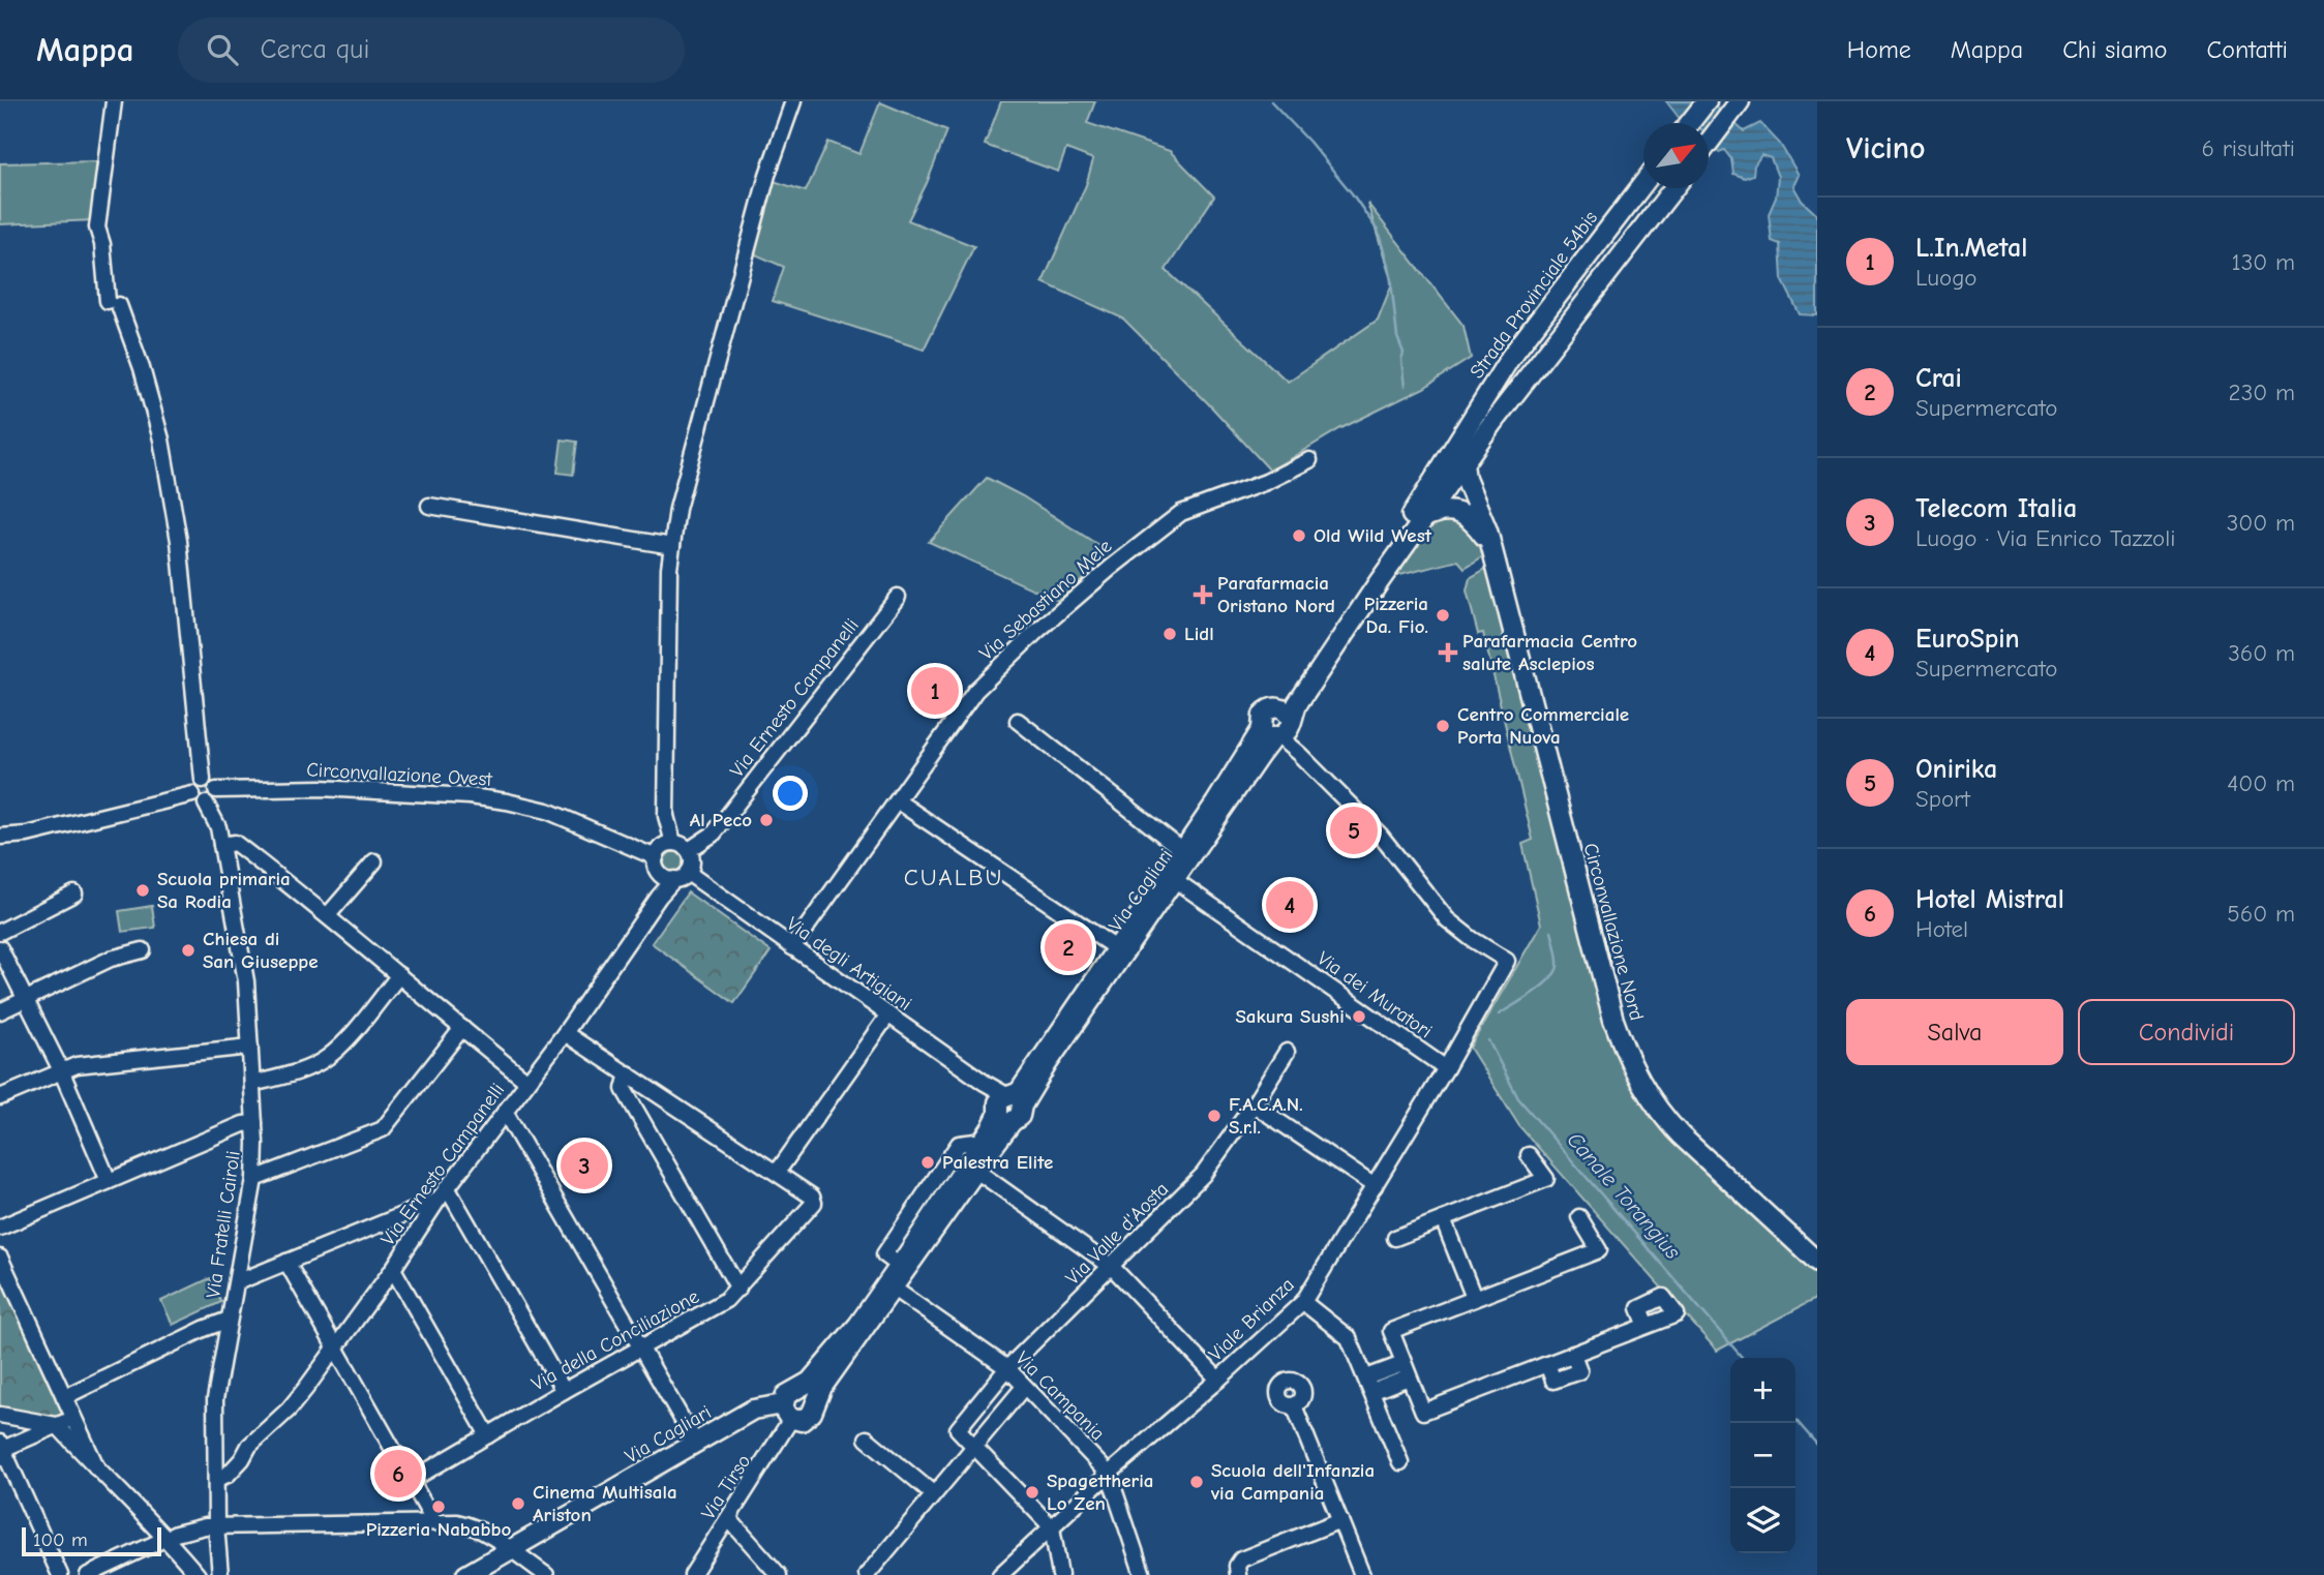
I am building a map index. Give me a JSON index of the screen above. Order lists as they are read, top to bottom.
{
  "streets": {
    "main road": ["Strada Provinciale 54bis", "Via Cagliari", "Circonvallazione Nord"],
    "street": [
      "Via Sebastiano Mele",
      "Via Ernesto Campanelli",
      "Circonvallazione Ovest",
      "Via degli Artigiani",
      "Via dei Muratori",
      "Via Fratelli Cairoli",
      "Via Valle d'Aosta",
      "Viale Brianza",
      "Via della Conciliazione",
      "Via Campania",
      "Via Tirso"
    ]
  },
  "crossings": [
    ["Strada Provinciale 54bis", "Via Cagliari"],
    ["Strada Provinciale 54bis", "Circonvallazione Nord"],
    ["Via Sebastiano Mele", "Via degli Artigiani"],
    ["Via Ernesto Campanelli", "Circonvallazione Ovest"],
    ["Via Ernesto Campanelli", "Via degli Artigiani"],
    ["Via Ernesto Campanelli", "Via Fratelli Cairoli"],
    ["Circonvallazione Ovest", "Via degli Artigiani"],
    ["Circonvallazione Ovest", "Via Fratelli Cairoli"],
    ["Via Cagliari", "Circonvallazione Nord"],
    ["Via Cagliari", "Via degli Artigiani"],
    ["Via Cagliari", "Via dei Muratori"],
    ["Via Cagliari", "Viale Brianza"],
    ["Via Cagliari", "Via Campania"],
    ["Via Cagliari", "Via Tirso"],
    ["Via dei Muratori", "Viale Brianza"],
    ["Via Valle d'Aosta", "Via Campania"],
    ["Viale Brianza", "Via Campania"]
  ],
  "districts": ["CUALBU"],
  "water": ["Canale Torangius"],
  "places": {
    "other": [
      "Old Wild West",
      "Pizzeria Da. Fio.",
      "Lidl",
      "Centro Commerciale Porta Nuova",
      "Al Peco",
      "Scuola primaria Sa Rodia",
      "Chiesa di San Giuseppe",
      "Sakura Sushi",
      "F.A.C.A.N. S.r.l.",
      "Palestra Elite",
      "Scuola dell'Infanzia via Campania",
      "Spagettheria Lo Zen",
      "Cinema Multisala Ariston",
      "Pizzeria Nababbo"
    ],
    "health": ["Parafarmacia Oristano Nord", "Parafarmacia Centro salute Asclepios"]
  },
  "scale_bar": "100 m",
  "north": "top right",
  "page": {
    "header": "Mappa",
    "search": "Cerca qui",
    "nav": [
      "Home",
      "Mappa",
      "Chi siamo",
      "Contatti"
    ],
    "heading": ["Vicino", "6 risultati"],
    "list": [
      {
        "mark": "1",
        "name": "L.In.Metal",
        "note": "Luogo",
        "value": "130 m"
      },
      {
        "mark": "2",
        "name": "Crai",
        "note": "Supermercato",
        "value": "230 m"
      },
      {
        "mark": "3",
        "name": "Telecom Italia",
        "note": "Luogo · Via Enrico Tazzoli",
        "value": "300 m"
      },
      {
        "mark": "4",
        "name": "EuroSpin",
        "note": "Supermercato",
        "value": "360 m"
      },
      {
        "mark": "5",
        "name": "Onirika",
        "note": "Sport",
        "value": "400 m"
      },
      {
        "mark": "6",
        "name": "Hotel Mistral",
        "note": "Hotel",
        "value": "560 m"
      }
    ],
    "pins": [
      "1",
      "5",
      "4",
      "2",
      "3",
      "6"
    ],
    "buttons": ["Salva", "Condividi"],
    "map_buttons": ["+", "−"],
    "scale": "100 m"
  }
}
